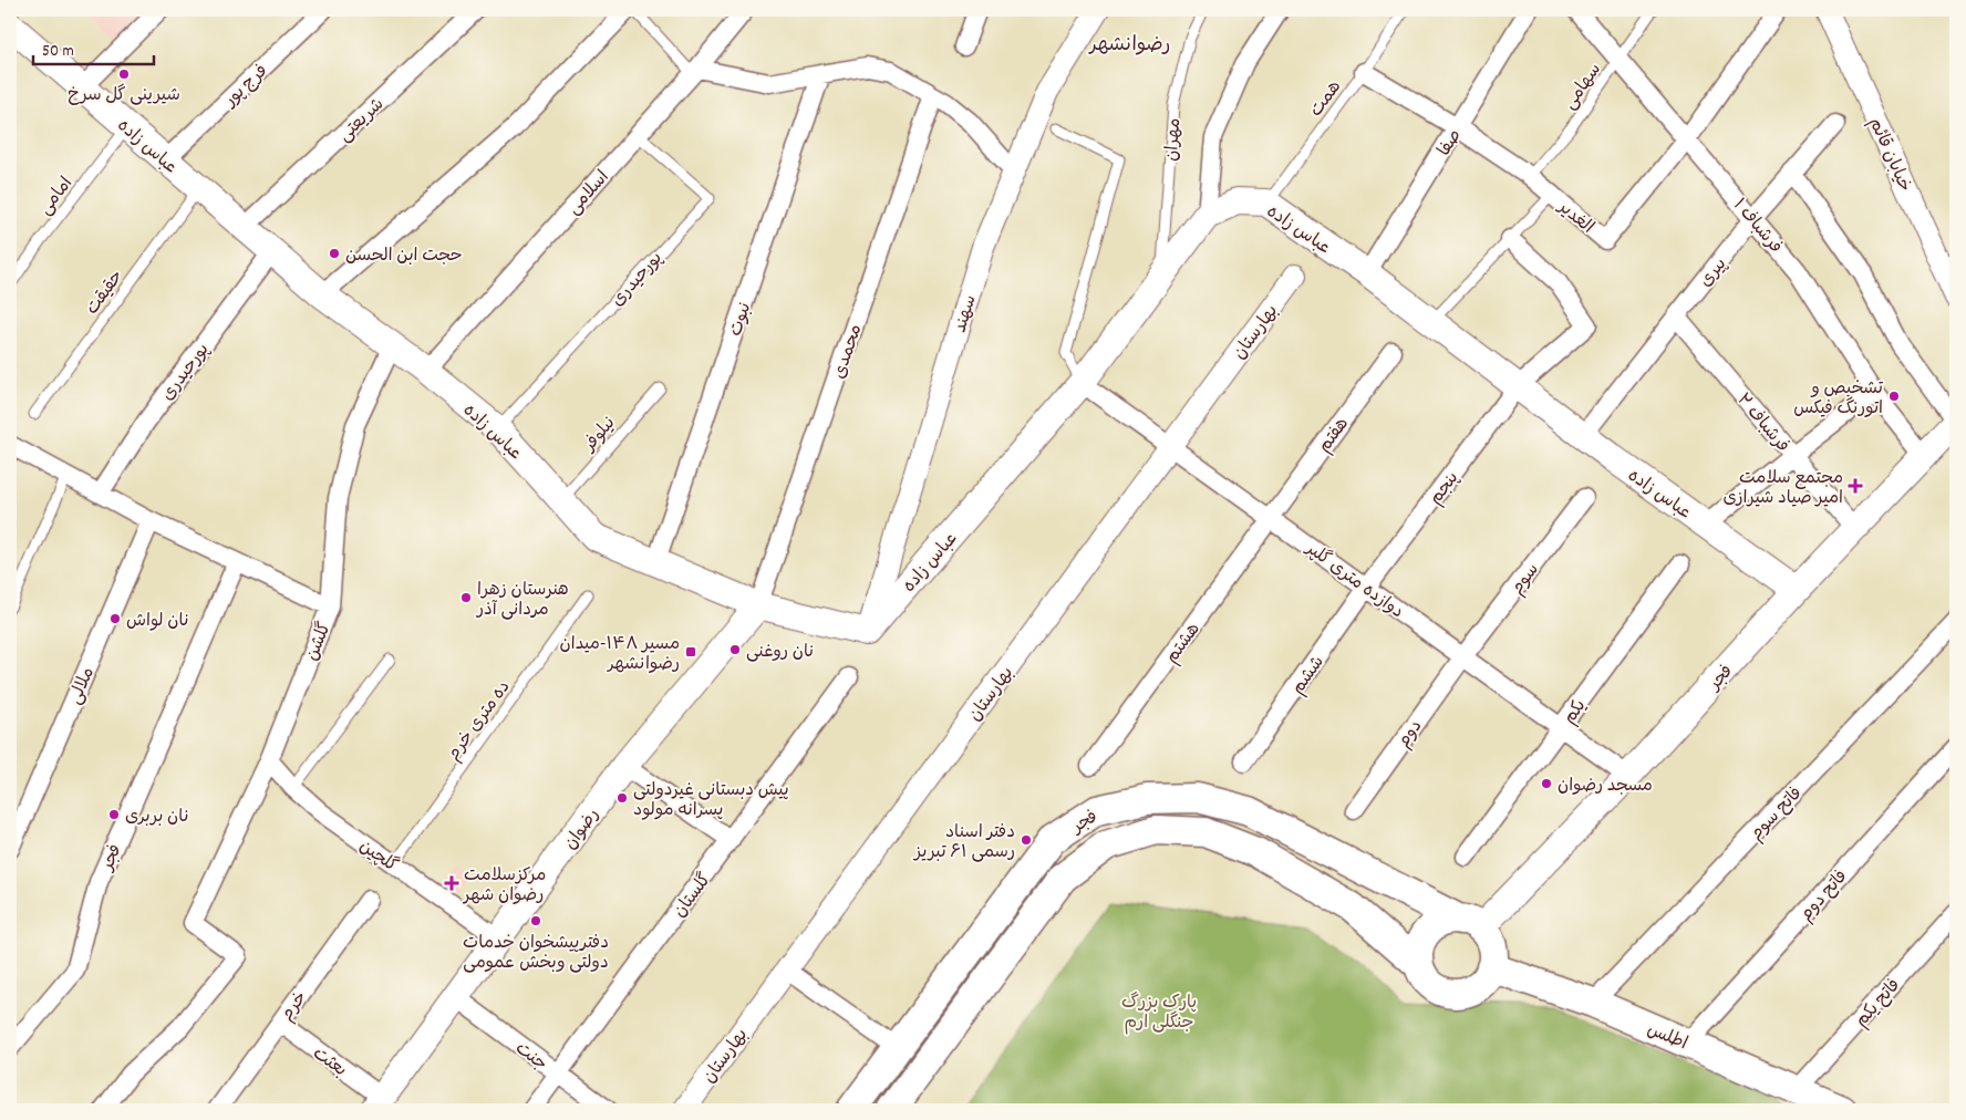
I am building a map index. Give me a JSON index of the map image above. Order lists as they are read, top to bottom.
{
  "streets": {
    "main road": [
      "عباس زاده",
      "فجر",
      "رضوان",
      "اطلس"
    ],
    "street": [
      "فرج پور",
      "شریعتی",
      "صفا",
      "خیابان قائم",
      "اسلامی",
      "الغدیر",
      "فرشباف ۱",
      "پیری",
      "پورحیدری",
      "سهند",
      "نبوت",
      "بهارستان",
      "محمدی",
      "فرشباف ۲",
      "هفتم",
      "پنجم",
      "سوم",
      "دوازده متری گلپر",
      "گلشن",
      "هشتم",
      "ششم",
      "ملالی",
      "یکم",
      "دوم",
      "فاتح سوم",
      "گلچین",
      "گلستان",
      "فاتح دوم",
      "فاتح یکم",
      "خرم",
      "جنت",
      "بعثت"
    ],
    "lane": [
      "سهامی",
      "همت",
      "مهران",
      "امامی",
      "حقیقت",
      "نیلوفر",
      "ده متری خرم"
    ]
  },
  "crossings": [
    ["فرج پور", "عباس زاده"],
    ["سهامی", "الغدیر"],
    ["سهامی", "فرشباف ۱"],
    ["همت", "عباس زاده"],
    ["همت", "الغدیر"],
    ["شریعتی", "عباس زاده"],
    ["مهران", "عباس زاده"],
    ["صفا", "عباس زاده"],
    ["صفا", "الغدیر"],
    ["عباس زاده", "اسلامی"],
    ["عباس زاده", "امامی"],
    ["عباس زاده", "پورحیدری"],
    ["عباس زاده", "حقیقت"],
    ["عباس زاده", "سهند"],
    ["عباس زاده", "نبوت"],
    ["عباس زاده", "محمدی"],
    ["عباس زاده", "نیلوفر"],
    ["عباس زاده", "پنجم"],
    ["عباس زاده", "دوازده متری گلپر"],
    ["عباس زاده", "گلشن"],
    ["عباس زاده", "فجر"],
    ["عباس زاده", "رضوان"],
    ["اسلامی", "پورحیدری"],
    ["الغدیر", "فرشباف ۱"],
    ["فرشباف ۱", "پیری"],
    ["فرشباف ۱", "فجر"],
    ["پیری", "فرشباف ۲"],
    ["بهارستان", "دوازده متری گلپر"],
    ["محمدی", "رضوان"],
    ["فرشباف ۲", "فجر"],
    ["هفتم", "دوازده متری گلپر"],
    ["هفتم", "هشتم"],
    ["پنجم", "دوازده متری گلپر"],
    ["پنجم", "ششم"],
    ["سوم", "دوازده متری گلپر"],
    ["سوم", "دوم"],
    ["دوازده متری گلپر", "هشتم"],
    ["دوازده متری گلپر", "ششم"],
    ["دوازده متری گلپر", "فجر"],
    ["دوازده متری گلپر", "یکم"],
    ["دوازده متری گلپر", "دوم"],
    ["گلشن", "گلچین"],
    ["فجر", "اطلس"],
    ["ده متری خرم", "گلچین"],
    ["فاتح سوم", "اطلس"],
    ["رضوان", "گلچین"],
    ["رضوان", "جنت"],
    ["رضوان", "بعثت"],
    ["گلستان", "جنت"],
    ["فاتح دوم", "اطلس"],
    ["فاتح یکم", "اطلس"],
    ["خرم", "بعثت"]
  ],
  "districts": ["رضوانشهر"],
  "parks": ["پارک بزرگ جنگلی ارم"],
  "places": {
    "other": [
      "شیرینی گل سرخ",
      "حجت ابن الحسن",
      "تشخیص و اتورنگ فیکس",
      "هنرستان زهرا مردانی آذر",
      "نان لواش",
      "نان روغنی",
      "مسجد رضوان",
      "پیش دبستانی غیردولتی پسرانه مولود",
      "نان بربری",
      "دفتر اسناد رسمی ۶۱ تبریز",
      "دفترپیشخوان خدمات دولتی وبخش عمومی"
    ],
    "health": ["مجتمع سلامت امیر صیاد شیرازی", "مرکزسلامت رضوان شهر"],
    "transit": ["مسیر ۱۴۸-میدان رضوانشهر"]
  },
  "scale_bar": "50 m"
}
